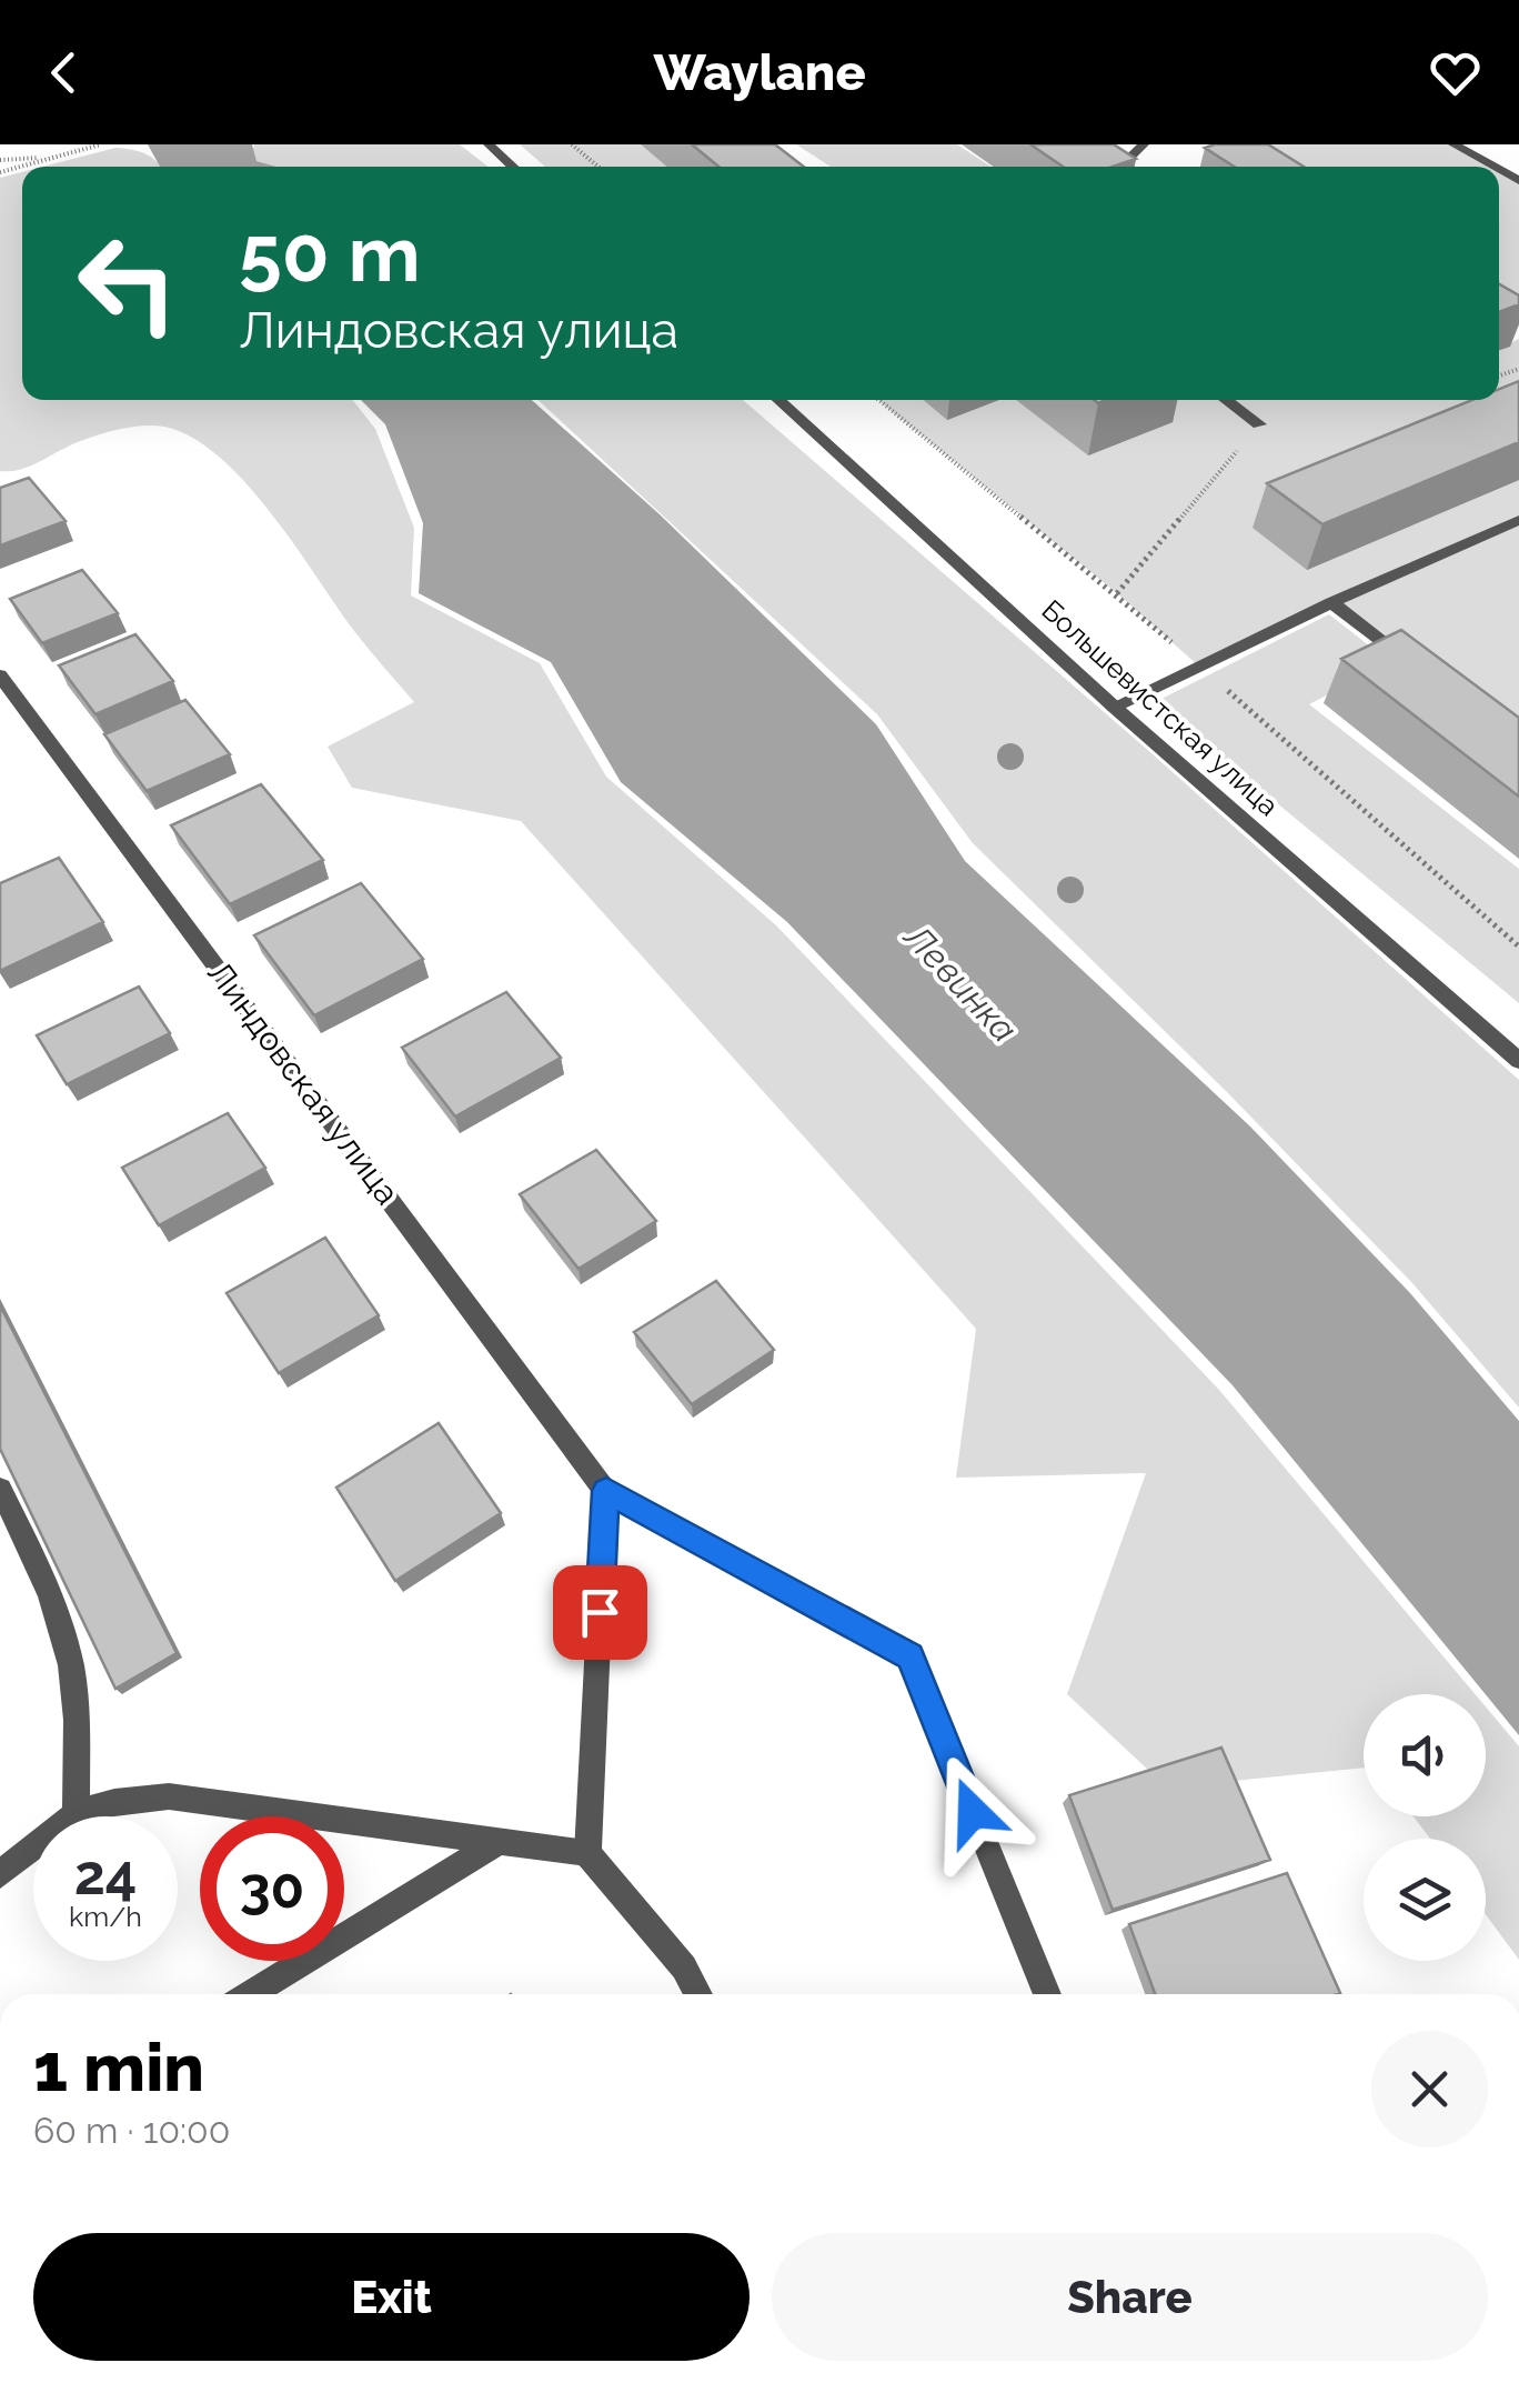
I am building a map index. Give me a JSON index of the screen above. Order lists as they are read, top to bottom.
{
  "streets": {
    "street": ["Большевистская улица", "Линдовская улица"]
  },
  "water": ["Левинка"],
  "page": {
    "header": "Waylane",
    "turn": ["50 m", "Линдовская улица"],
    "speed": "24 km/h",
    "limit": "30",
    "heading": ["1 min", "60 m · 10:00"],
    "buttons": ["Exit", "Share"]
  }
}
